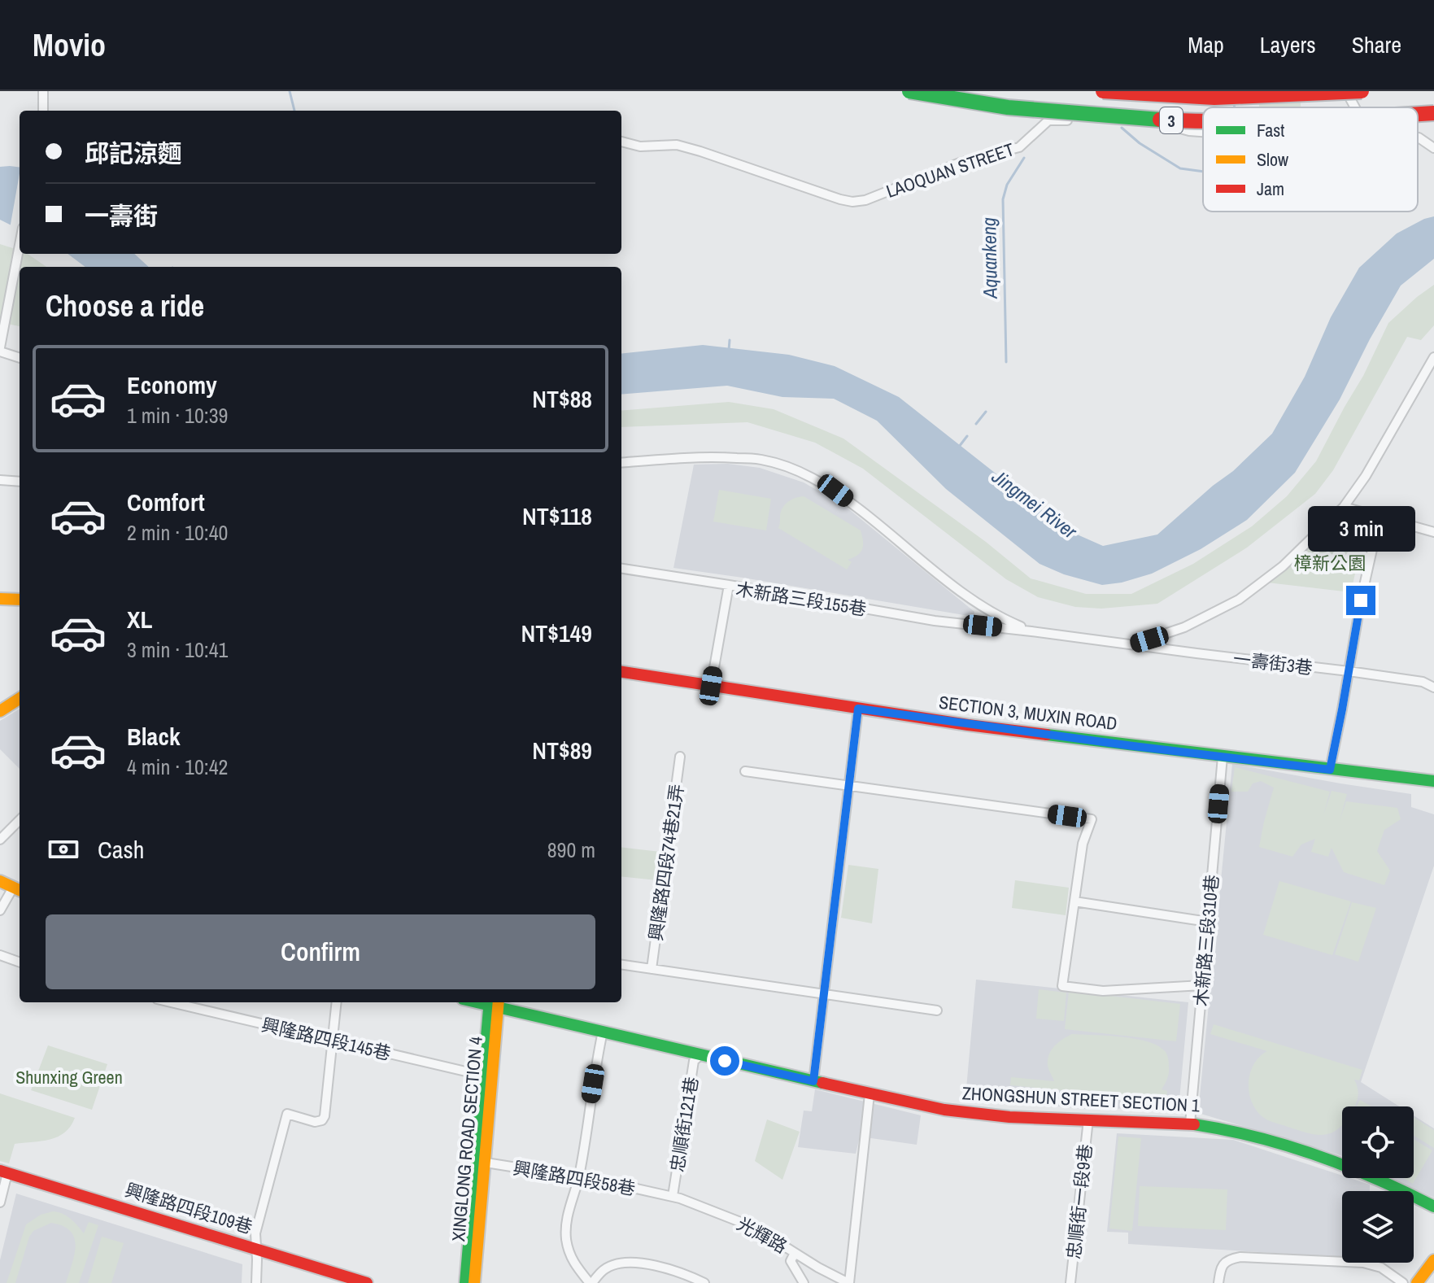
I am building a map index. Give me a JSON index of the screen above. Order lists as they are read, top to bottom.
{
  "streets": {
    "main road": [
      "3",
      "SECTION 3, MUXIN ROAD",
      "ZHONGSHUN STREET SECTION 1",
      "XINGLONG ROAD SECTION 4",
      "興隆路四段109巷"
    ],
    "street": [
      "LAOQUAN STREET",
      "木新路三段155巷",
      "一壽街3巷",
      "興隆路四段74巷21弄",
      "木新路三段310巷",
      "興隆路四段145巷",
      "忠順街121巷",
      "興隆路四段58巷",
      "忠順街一段9巷",
      "光輝路"
    ]
  },
  "crossings": [
    ["木新路三段155巷", "一壽街3巷"],
    ["木新路三段155巷", "SECTION 3, MUXIN ROAD"],
    ["SECTION 3, MUXIN ROAD", "木新路三段310巷"],
    ["木新路三段310巷", "ZHONGSHUN STREET SECTION 1"],
    ["興隆路四段145巷", "XINGLONG ROAD SECTION 4"],
    ["ZHONGSHUN STREET SECTION 1", "忠順街121巷"],
    ["ZHONGSHUN STREET SECTION 1", "XINGLONG ROAD SECTION 4"],
    ["ZHONGSHUN STREET SECTION 1", "忠順街一段9巷"],
    ["忠順街121巷", "興隆路四段58巷"],
    ["忠順街121巷", "光輝路"],
    ["XINGLONG ROAD SECTION 4", "興隆路四段58巷"],
    ["興隆路四段58巷", "光輝路"]
  ],
  "water": ["Aquankeng", "Jingmei River"],
  "parks": ["樟新公園", "Shunxing Green"],
  "legend": ["Fast", "Slow", "Jam"],
  "page": {
    "header": "Movio",
    "nav": ["Map", "Layers", "Share"],
    "banner": ["邱記涼麵", "一壽街"],
    "heading": "Choose a ride",
    "list": [
      {
        "name": "Economy",
        "note": "1 min · 10:39",
        "value": "NT$88"
      },
      {
        "name": "Comfort",
        "note": "2 min · 10:40",
        "value": "NT$118"
      },
      {
        "name": "XL",
        "note": "3 min · 10:41",
        "value": "NT$149"
      },
      {
        "name": "Black",
        "note": "4 min · 10:42",
        "value": "NT$89"
      }
    ],
    "bubble": "3 min",
    "pay": ["Cash", "890 m"],
    "buttons": "Confirm"
  }
}
